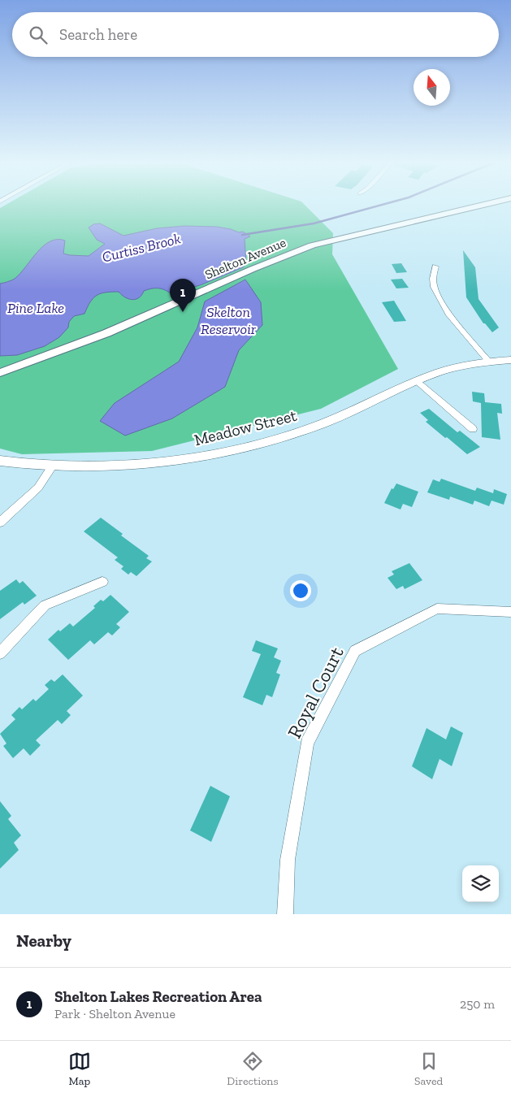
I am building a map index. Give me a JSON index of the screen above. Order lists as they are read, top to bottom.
{
  "streets": {
    "main road": ["Shelton Avenue"],
    "street": ["Meadow Street", "Royal Court"]
  },
  "water": ["Curtiss Brook", "Pine Lake", "Skelton Reservoir"],
  "north": "top",
  "page": {
    "search": "Search here",
    "pins": "1",
    "heading": "Nearby",
    "list": [
      {
        "mark": "1",
        "name": "Shelton Lakes Recreation Area",
        "note": "Park · Shelton Avenue",
        "value": "250 m"
      }
    ],
    "nav": ["Map", "Directions", "Saved"]
  }
}
